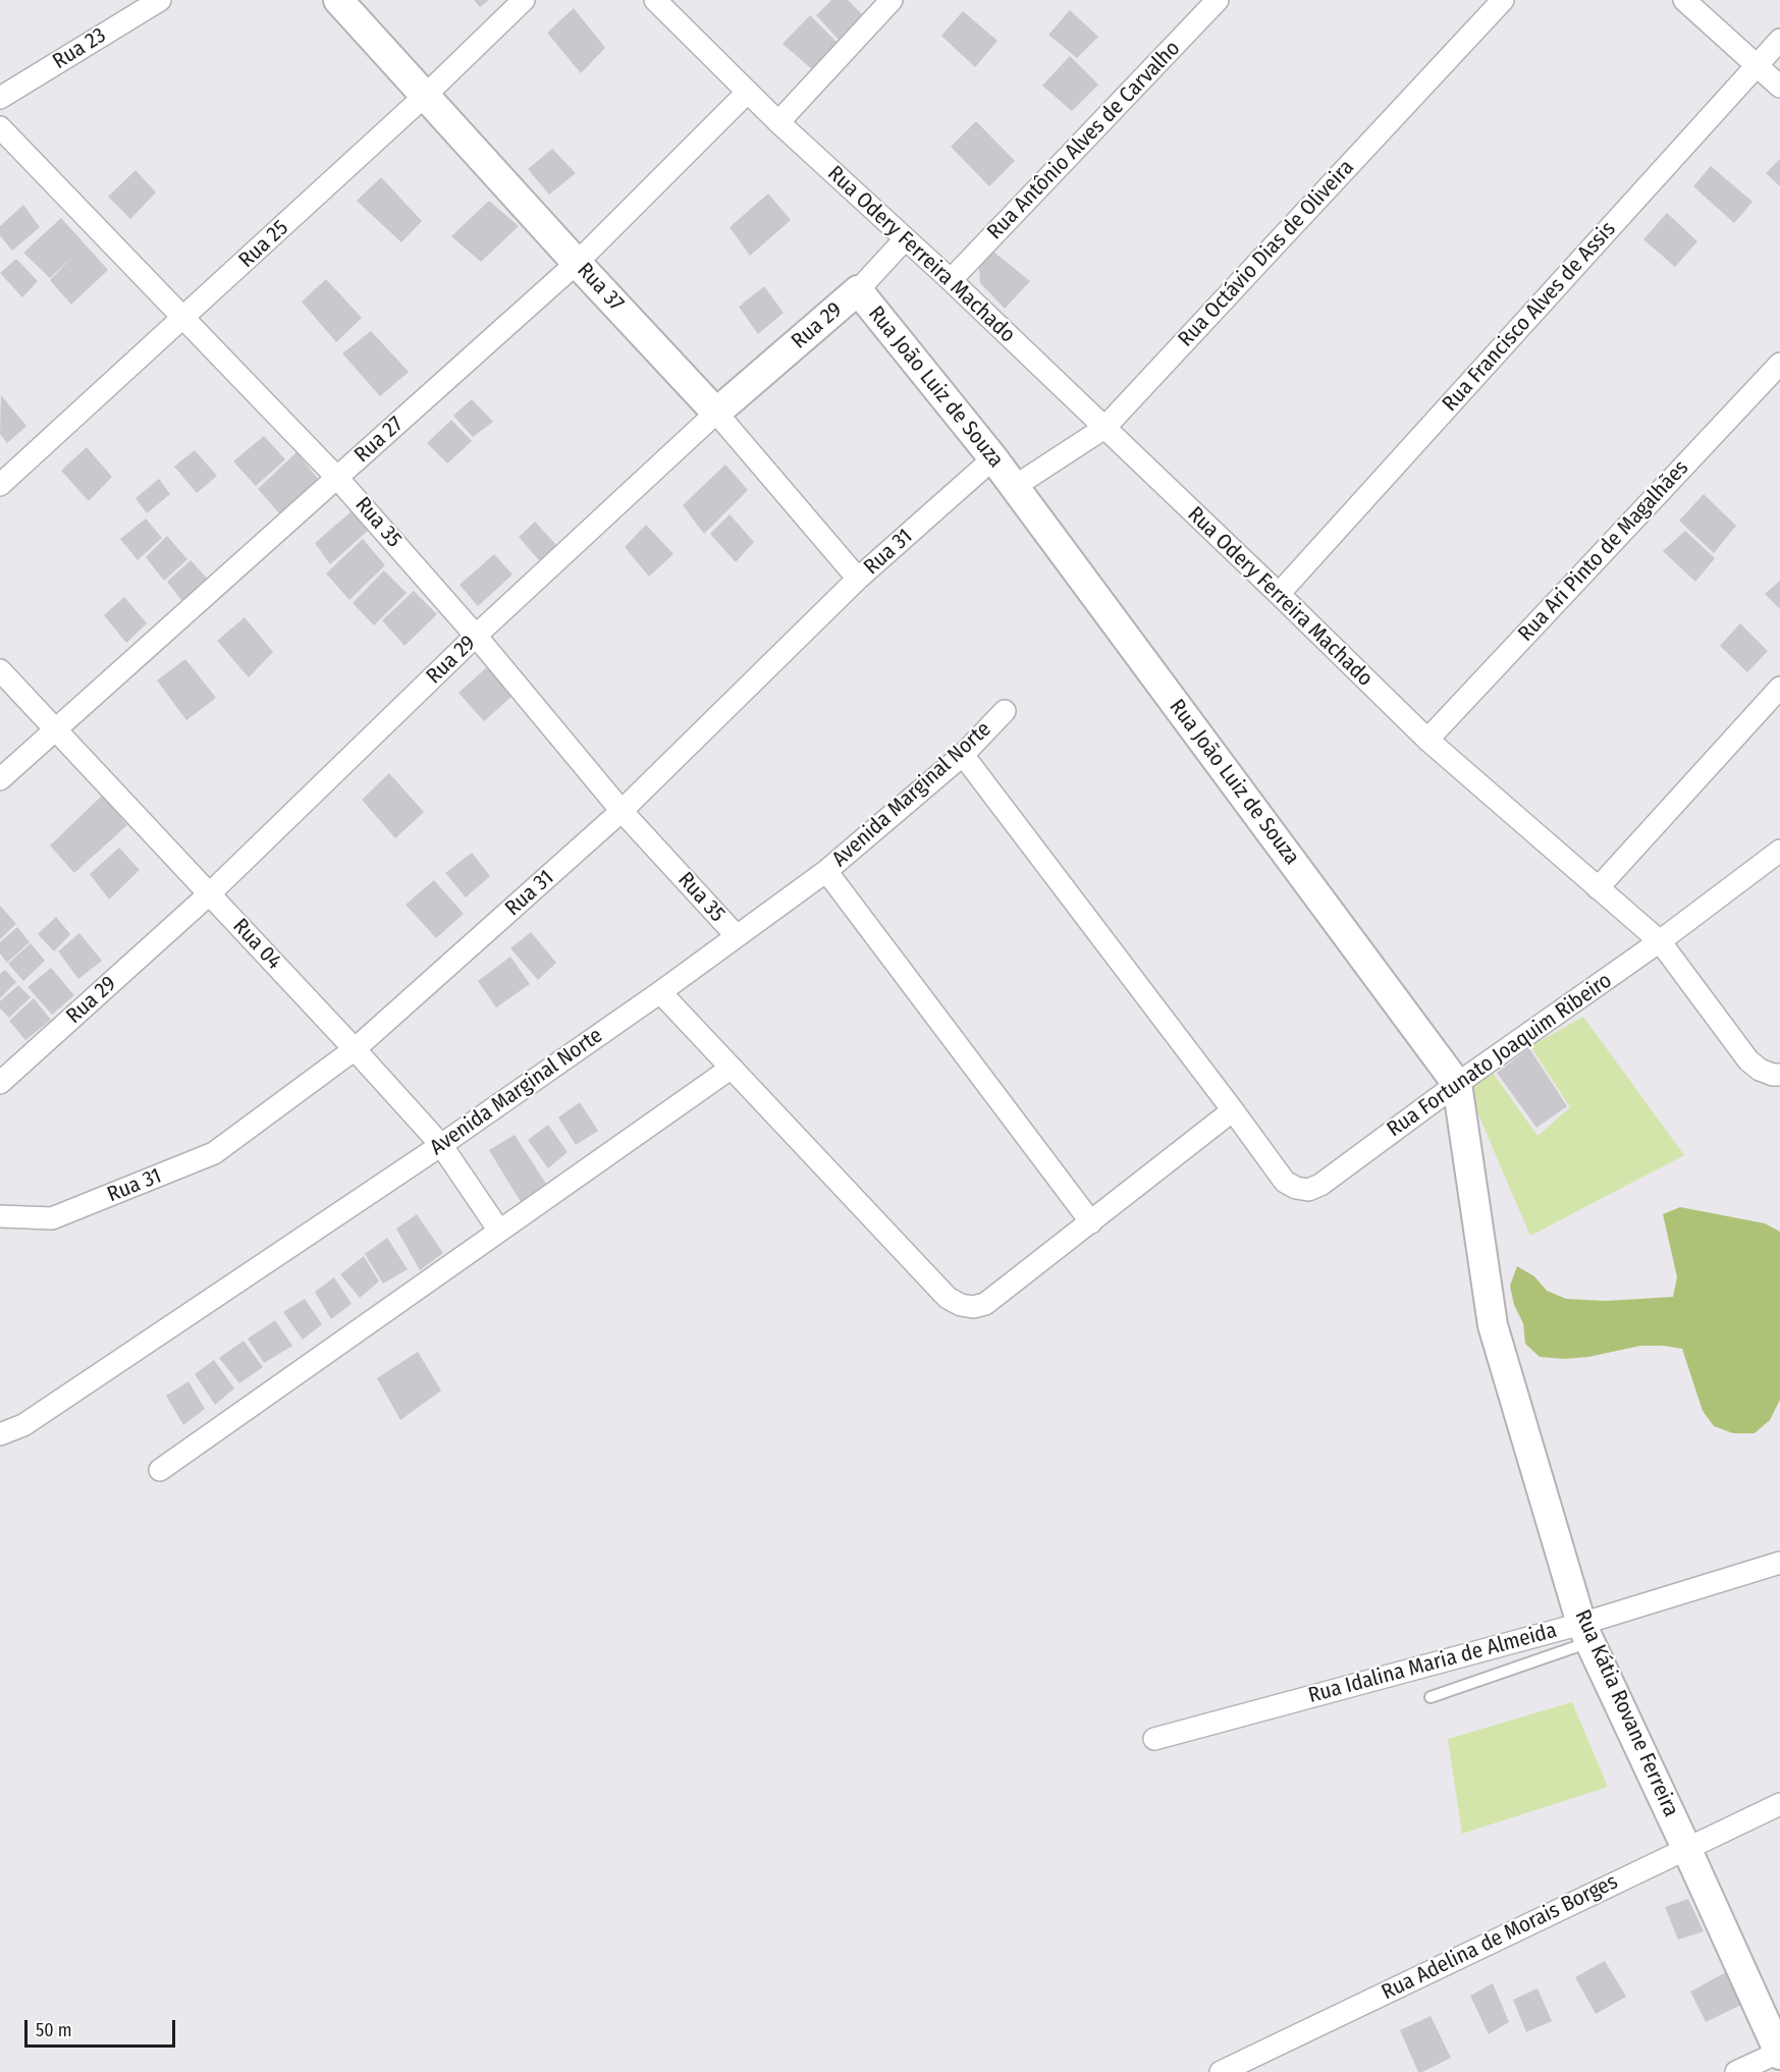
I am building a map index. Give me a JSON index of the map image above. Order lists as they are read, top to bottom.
{
  "streets": {
    "street": [
      "Rua 23",
      "Rua Antônio Alves de Carvalho",
      "Rua 25",
      "Rua Octávio Dias de Oliveira",
      "Rua Odery Ferreira Machado",
      "Rua 37",
      "Rua Francisco Alves de Assis",
      "Rua 29",
      "Rua João Luiz de Souza",
      "Rua 27",
      "Rua 35",
      "Rua Ari Pinto de Magalhães",
      "Rua 31",
      "Avenida Marginal Norte",
      "Rua 04",
      "Rua Fortunato Joaquim Ribeiro",
      "Rua Idalina Maria de Almeida",
      "Rua Kátia Rovane Ferreira",
      "Rua Adelina de Morais Borges"
    ]
  },
  "crossings": [
    ["Rua Antônio Alves de Carvalho", "Rua Odery Ferreira Machado"],
    ["Rua 25", "Rua 37"],
    ["Rua 25", "Rua 35"],
    ["Rua Octávio Dias de Oliveira", "Rua Odery Ferreira Machado"],
    ["Rua Octávio Dias de Oliveira", "Rua João Luiz de Souza"],
    ["Rua Odery Ferreira Machado", "Rua Francisco Alves de Assis"],
    ["Rua Odery Ferreira Machado", "Rua 29"],
    ["Rua Odery Ferreira Machado", "Rua Ari Pinto de Magalhães"],
    ["Rua Odery Ferreira Machado", "Rua Fortunato Joaquim Ribeiro"],
    ["Rua 37", "Rua 29"],
    ["Rua 37", "Rua 27"],
    ["Rua 37", "Rua 31"],
    ["Rua 29", "Rua João Luiz de Souza"],
    ["Rua 29", "Rua 35"],
    ["Rua 29", "Rua 04"],
    ["Rua João Luiz de Souza", "Rua 31"],
    ["Rua João Luiz de Souza", "Rua Fortunato Joaquim Ribeiro"],
    ["Rua João Luiz de Souza", "Rua Kátia Rovane Ferreira"],
    ["Rua 27", "Rua 35"],
    ["Rua 27", "Rua 04"],
    ["Rua 35", "Rua 31"],
    ["Rua 35", "Avenida Marginal Norte"],
    ["Rua 31", "Rua 04"],
    ["Avenida Marginal Norte", "Rua 04"],
    ["Rua Idalina Maria de Almeida", "Rua Kátia Rovane Ferreira"],
    ["Rua Kátia Rovane Ferreira", "Rua Adelina de Morais Borges"]
  ],
  "scale_bar": "50 m"
}
